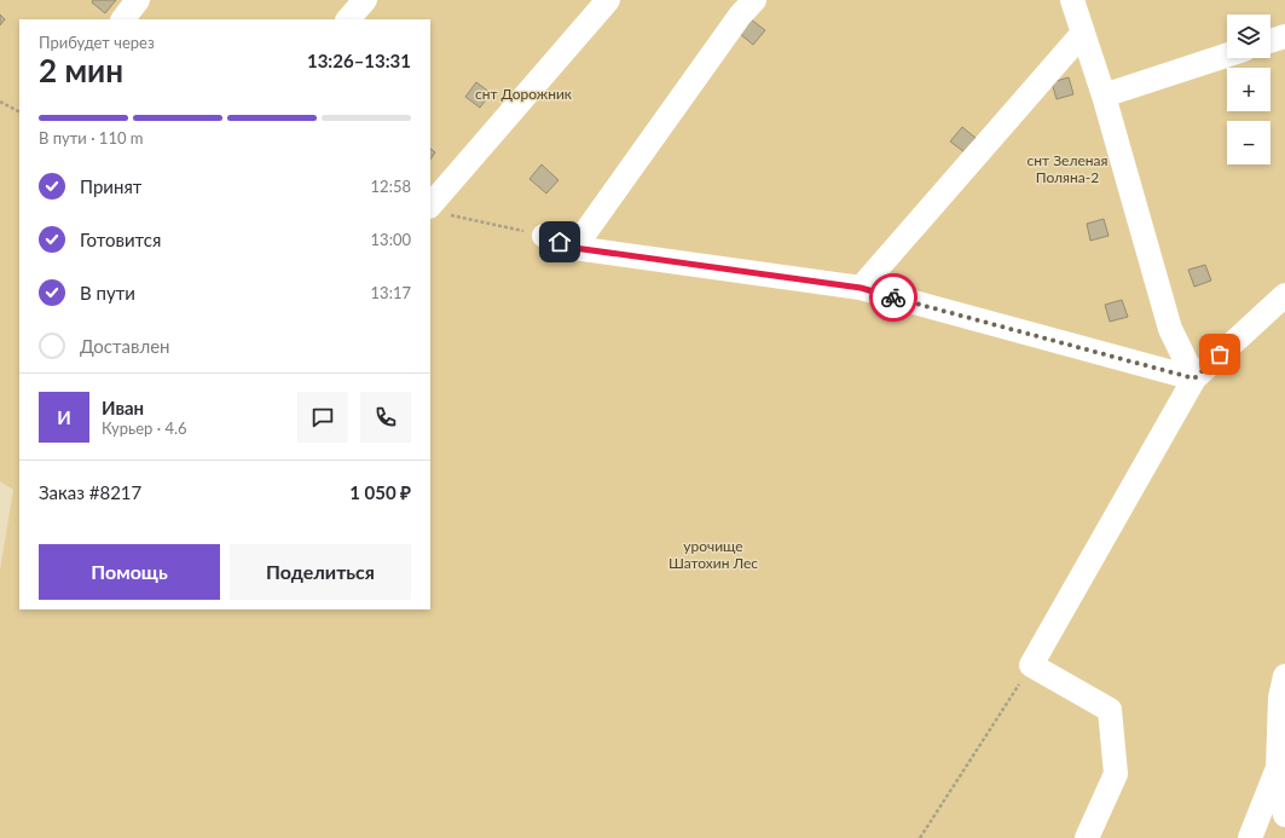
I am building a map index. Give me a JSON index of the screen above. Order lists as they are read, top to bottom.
{
  "parks": ["снт Дорожник", "снт Зеленая Поляна-2", "урочище Шатохин Лес"],
  "page": {
    "map_buttons": ["+", "−"],
    "heading": ["2 мин", "Прибудет через", "13:26–13:31"],
    "panel": [
      "Иван",
      "Курьер · 4.6",
      "Заказ #8217",
      "1 050 ₽"
    ],
    "bar": "В пути · 110 m",
    "list": [
      ["Принят", "12:58"],
      ["Готовится", "13:00"],
      ["В пути", "13:17"],
      "Доставлен"
    ],
    "round": "И",
    "buttons": ["Помощь", "Поделиться"]
  }
}
